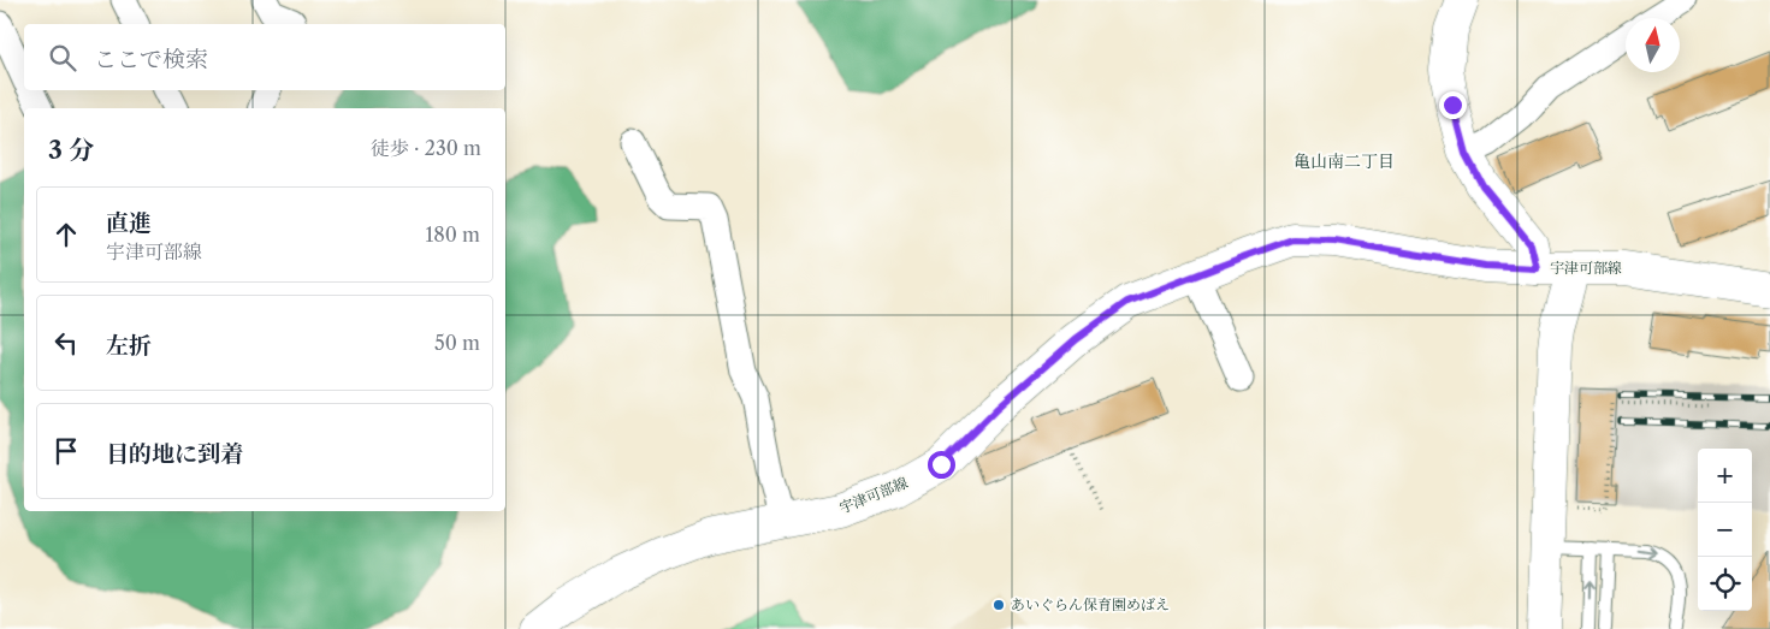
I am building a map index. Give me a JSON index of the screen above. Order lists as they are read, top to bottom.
{
  "streets": {
    "main road": ["宇津可部線"]
  },
  "districts": ["亀山南二丁目"],
  "places": ["あいぐらん保育園めばえ"],
  "north": "top",
  "page": {
    "search": "ここで検索",
    "heading": ["3 分", "徒歩 · 230 m"],
    "list": [
      ["直進", "宇津可部線", "180 m"],
      ["左折", "50 m"],
      "目的地に到着"
    ],
    "map_buttons": ["+", "−"]
  }
}
